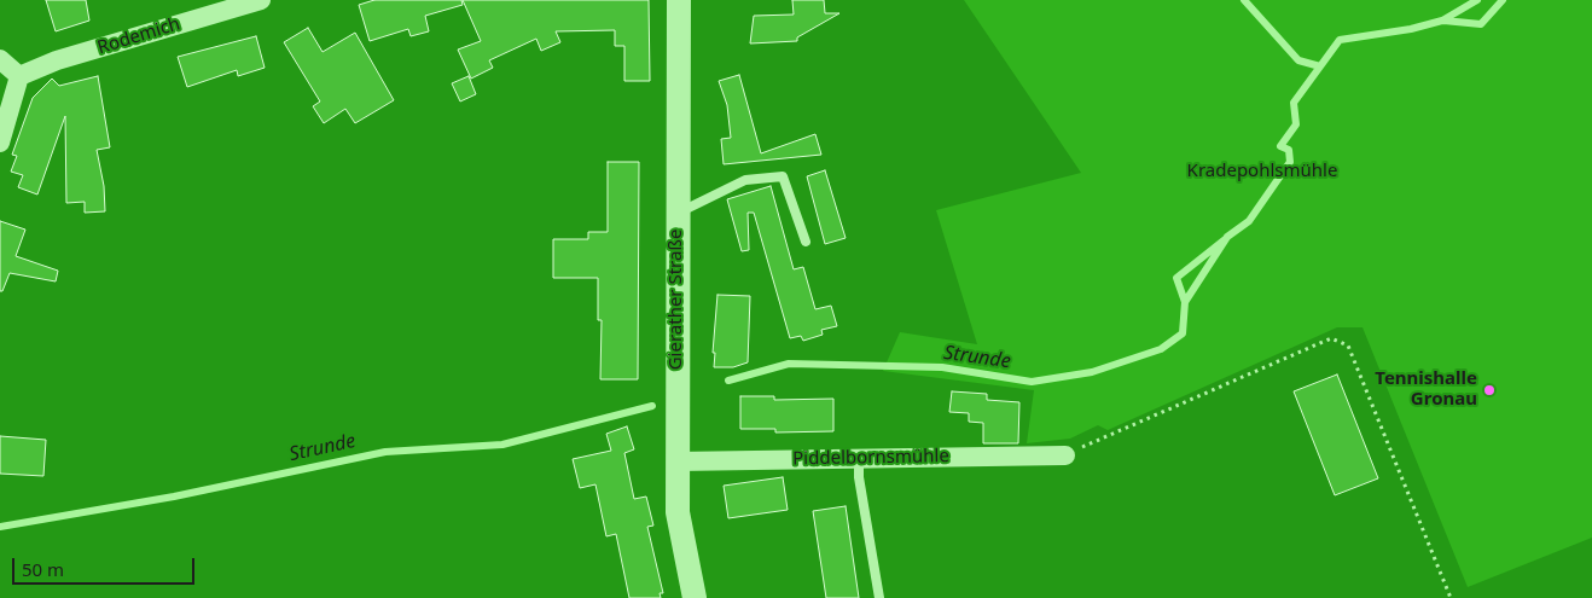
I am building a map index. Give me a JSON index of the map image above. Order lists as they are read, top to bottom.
{
  "streets": {
    "street": ["Rodemich", "Gierather Straße", "Piddelbornsmühle"]
  },
  "crossings": [
    ["Gierather Straße", "Piddelbornsmühle"]
  ],
  "water": ["Strunde"],
  "parks": ["Kradepohlsmühle"],
  "places": ["Tennishalle Gronau"],
  "scale_bar": "50 m"
}
